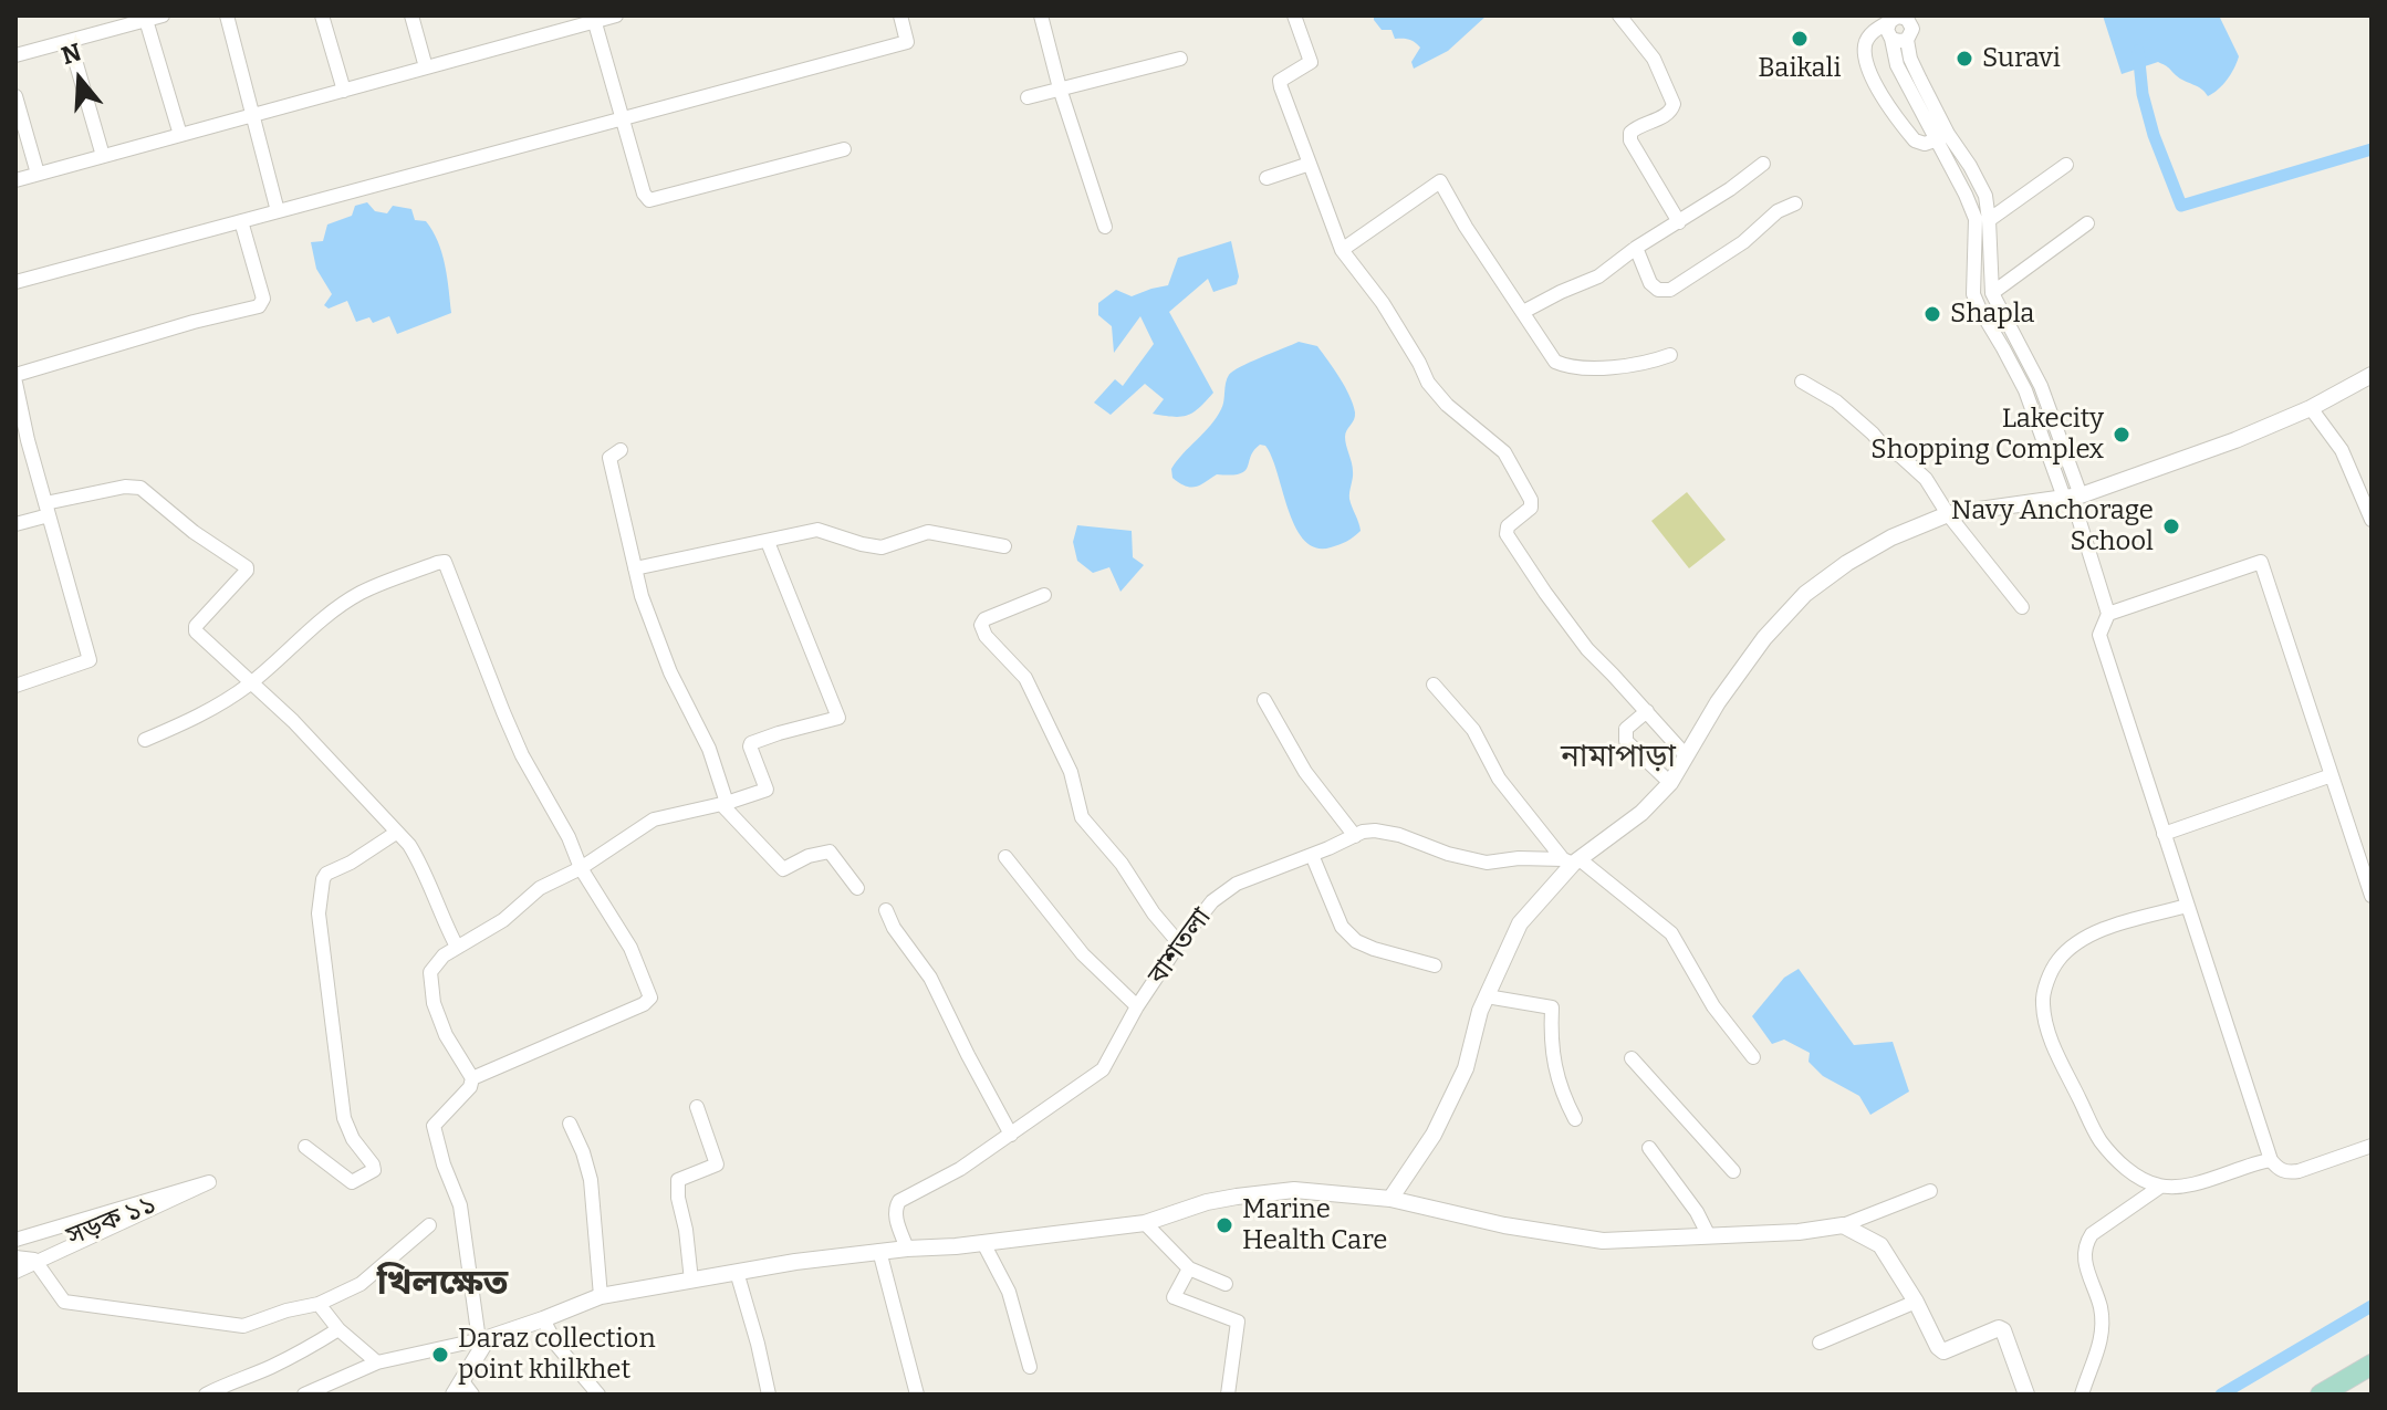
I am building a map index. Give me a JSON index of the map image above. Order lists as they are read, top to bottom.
{
  "streets": {
    "street": ["বাশতলা", "সড়ক ১১"]
  },
  "districts": ["নামাপাড়া", "খিলক্ষেত"],
  "places": [
    "Baikali",
    "Suravi",
    "Shapla",
    "Lakecity Shopping Complex",
    "Navy Anchorage School",
    "Marine Health Care",
    "Daraz collection point khilkhet"
  ],
  "north": "top"
}
